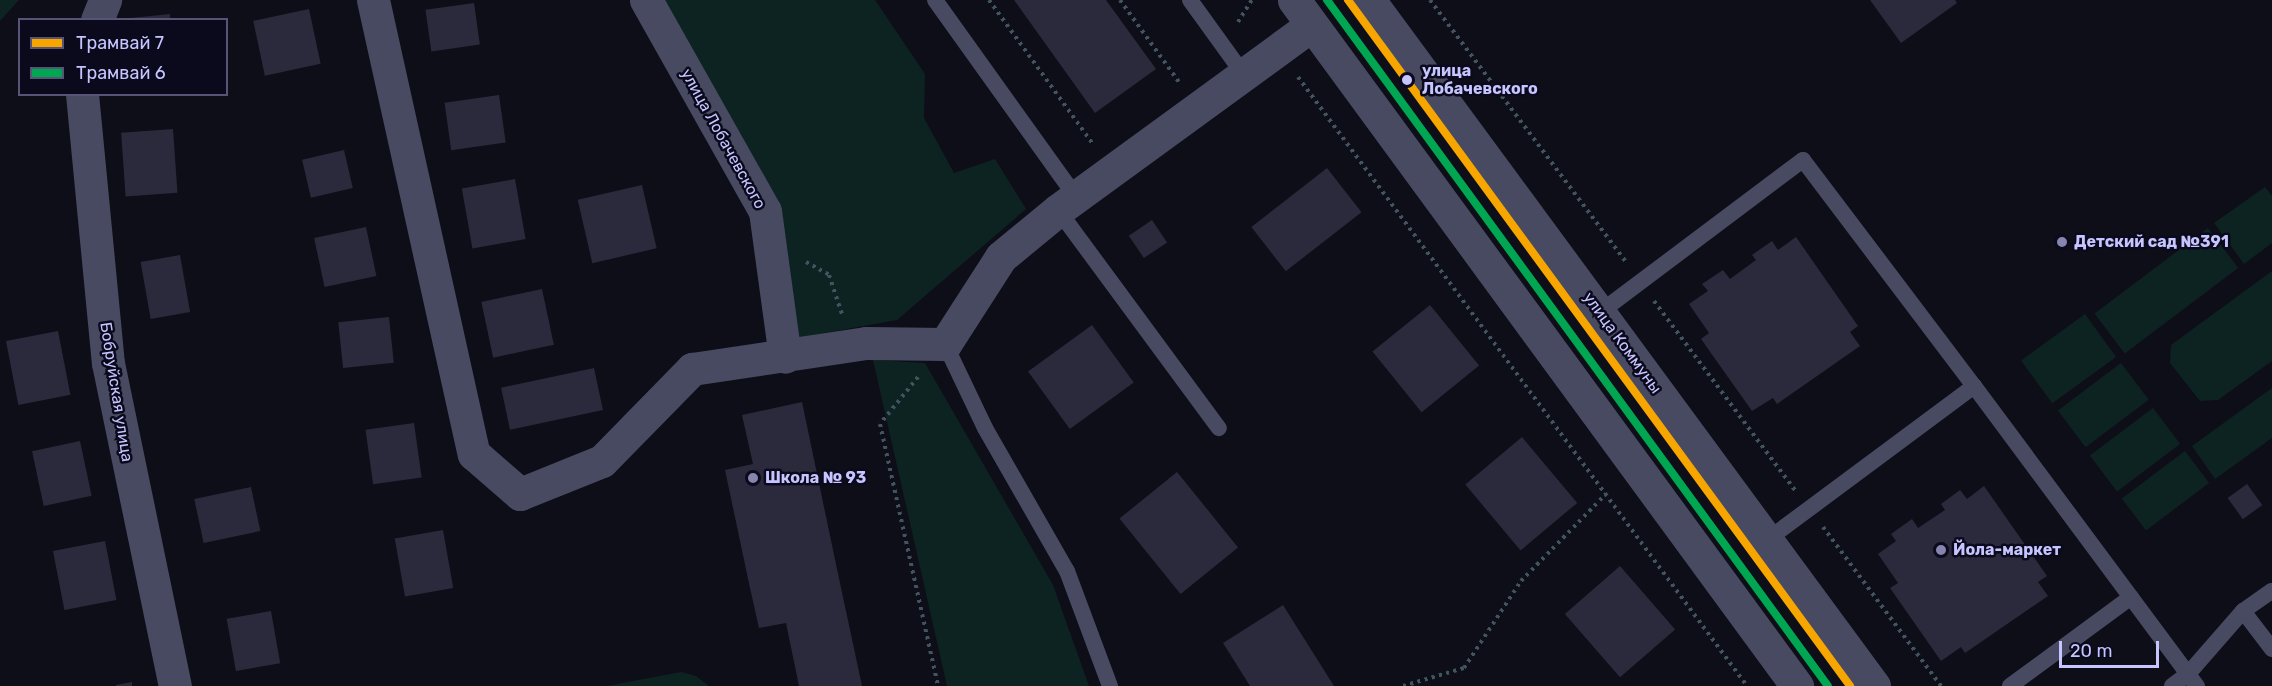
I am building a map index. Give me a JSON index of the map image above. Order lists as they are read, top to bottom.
{
  "streets": {
    "street": ["улица Лобачевского", "улица Коммуны", "Бобруйская улица"]
  },
  "places": [
    "улица Лобачевского",
    "Детский сад №391",
    "Школа № 93",
    "Йола-маркет"
  ],
  "lines": ["tram line 7", "tram line 6"],
  "legend": ["Трамвай 7", "Трамвай 6"],
  "scale_bar": "20 m"
}
